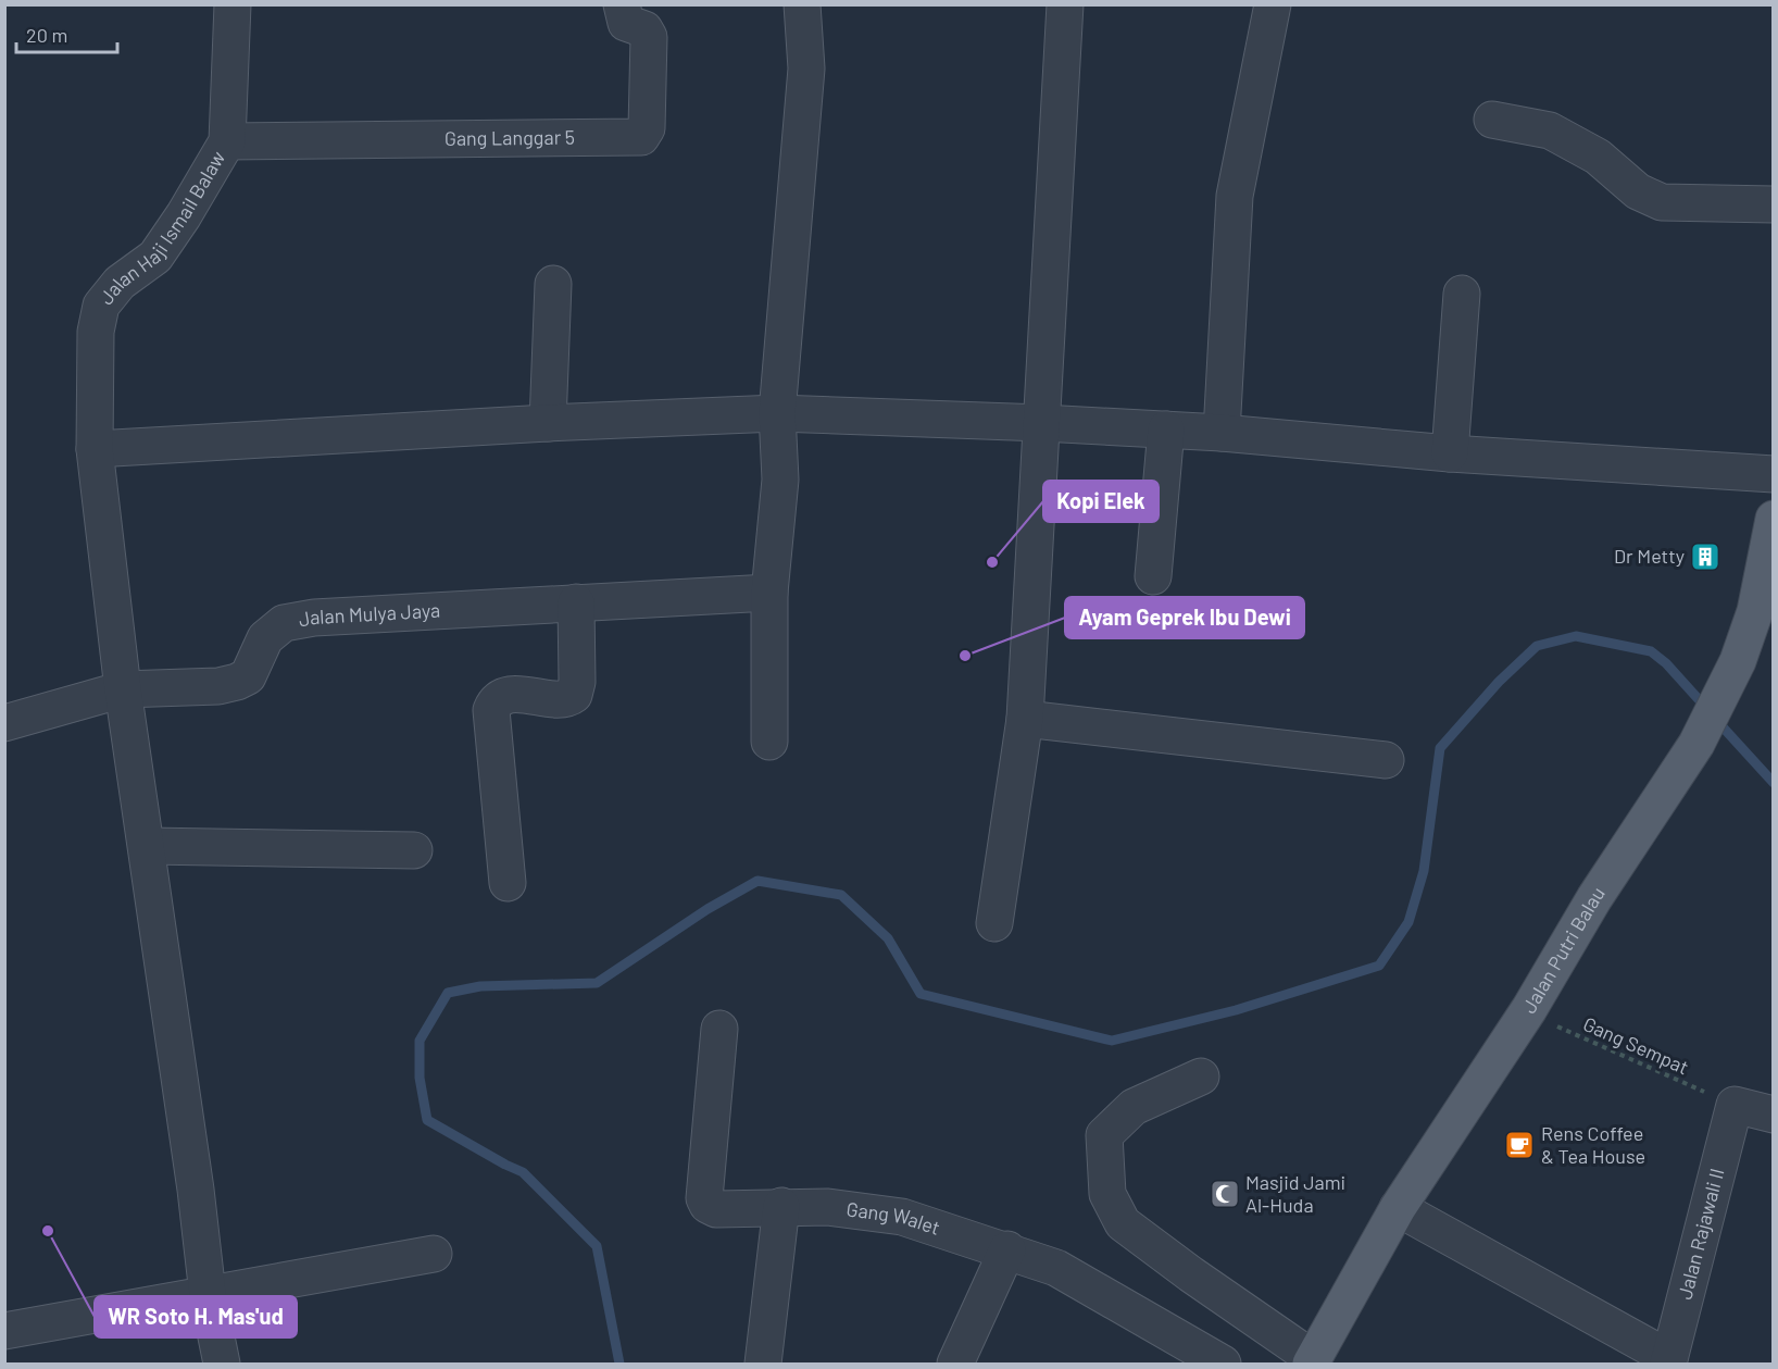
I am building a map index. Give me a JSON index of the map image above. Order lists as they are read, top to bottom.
{
  "streets": {
    "main road": ["Jalan Putri Balau"],
    "street": [
      "Gang Langgar 5",
      "Jalan Haji Ismail Balaw",
      "Jalan Mulya Jaya",
      "Gang Walet",
      "Jalan Rajawali II"
    ],
    "path": ["Gang Sempat"]
  },
  "crossings": [
    ["Gang Langgar 5", "Jalan Haji Ismail Balaw"],
    ["Jalan Haji Ismail Balaw", "Jalan Mulya Jaya"],
    ["Jalan Putri Balau", "Gang Sempat"],
    ["Gang Sempat", "Jalan Rajawali II"]
  ],
  "places": {
    "building": ["Dr Metty"],
    "other": ["Kopi Elek", "Ayam Geprek Ibu Dewi", "WR Soto H. Mas'ud"],
    "cafe": ["Rens Coffee & Tea House"],
    "mosque": ["Masjid Jami Al-Huda"]
  },
  "scale_bar": "20 m"
}
